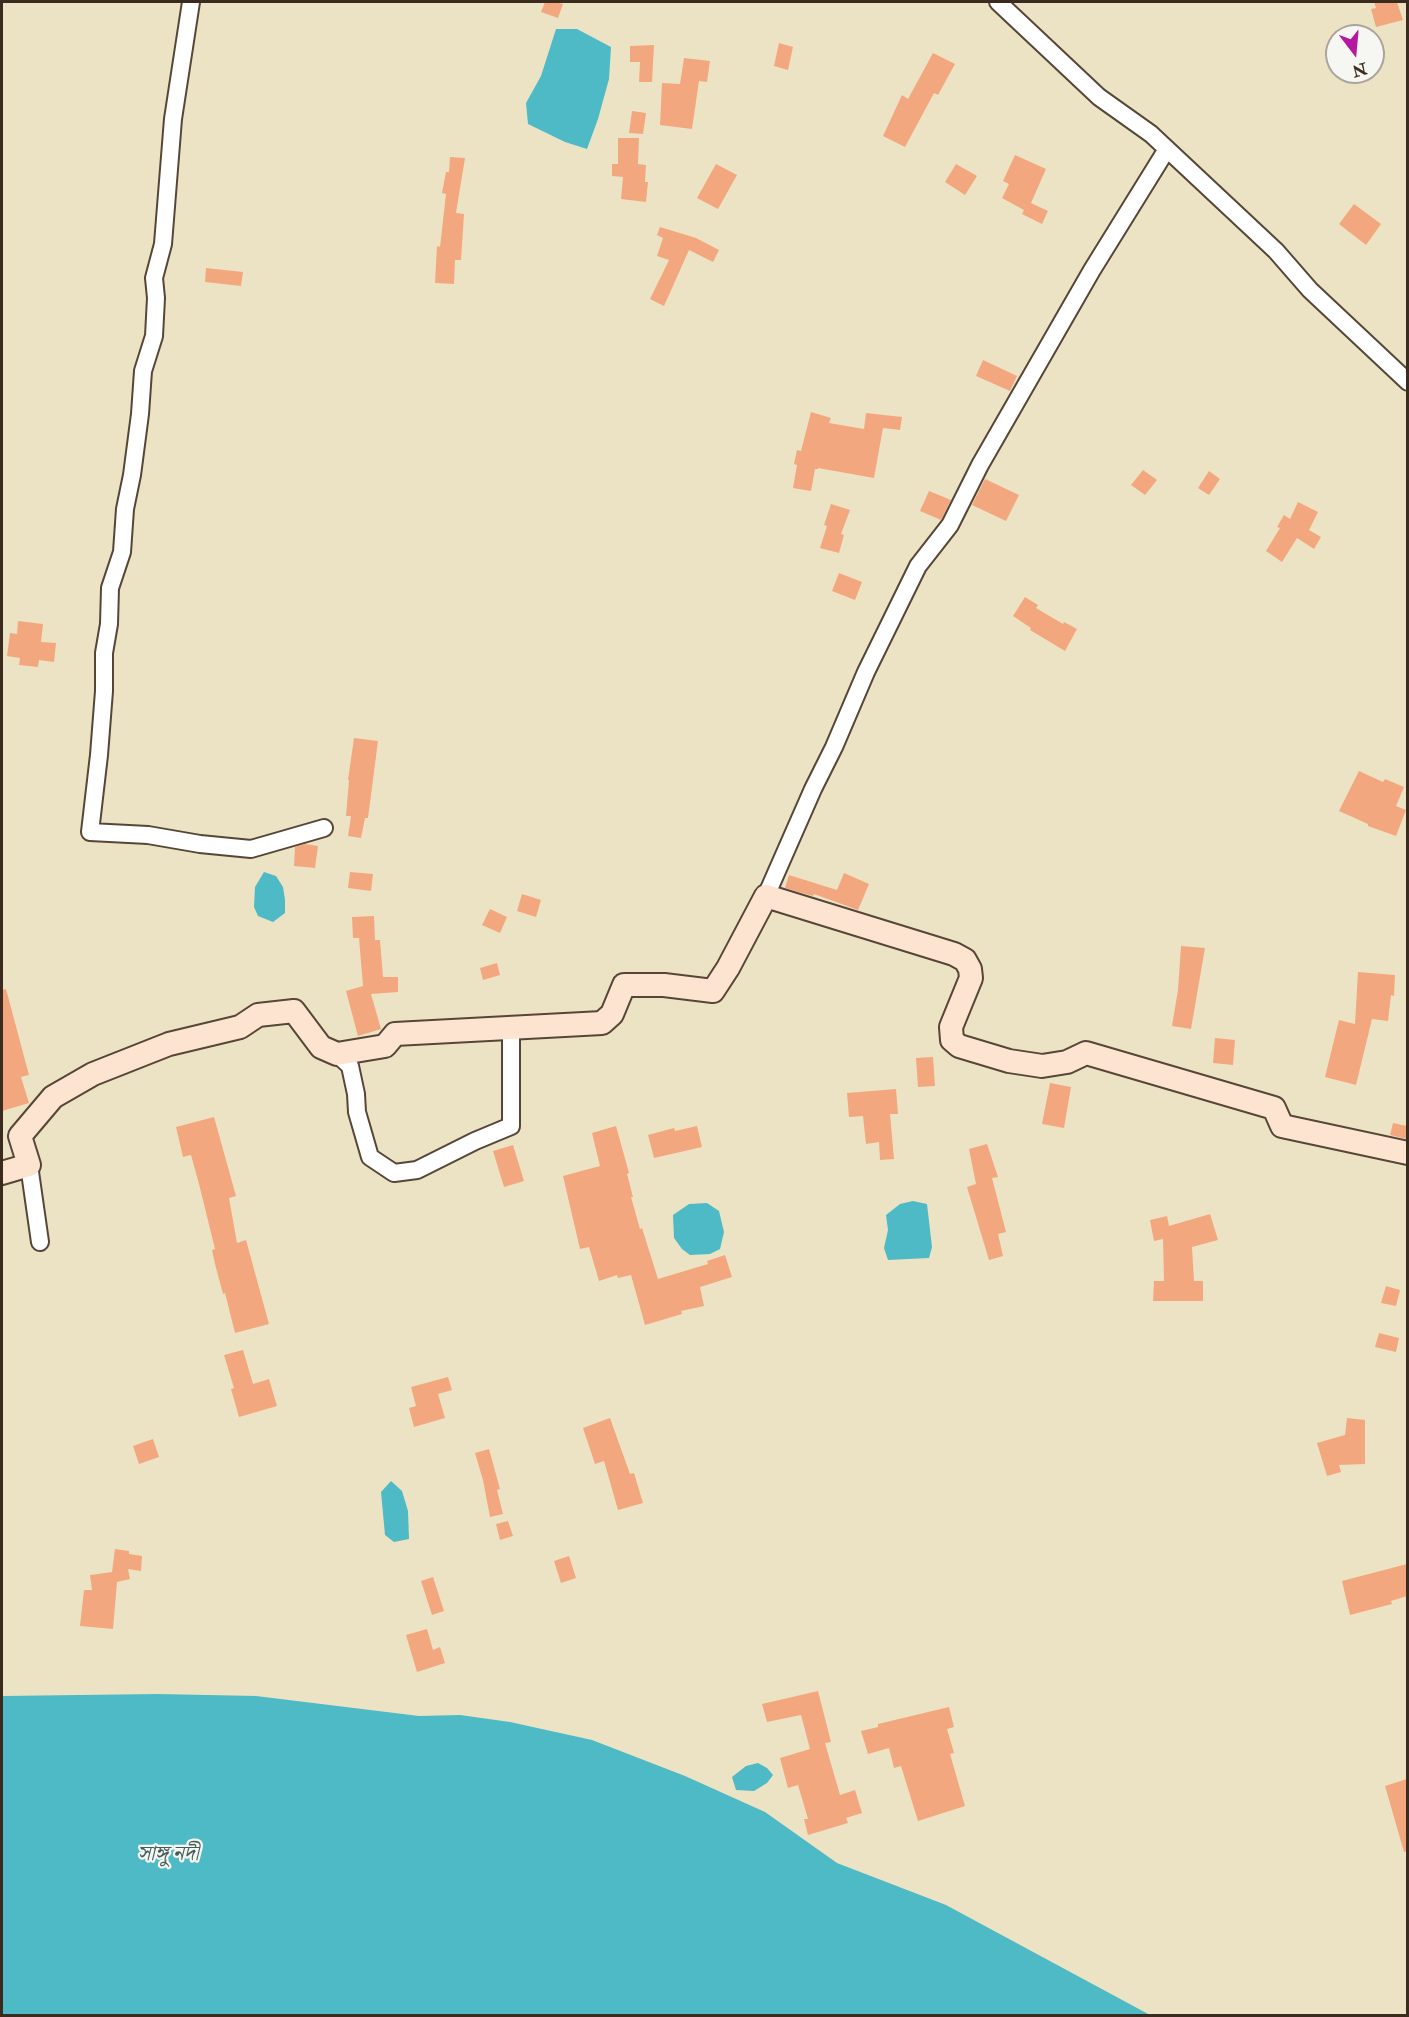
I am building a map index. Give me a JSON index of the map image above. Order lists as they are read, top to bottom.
{
  "water": ["সাঙ্গু নদী"],
  "north": "bottom"
}
